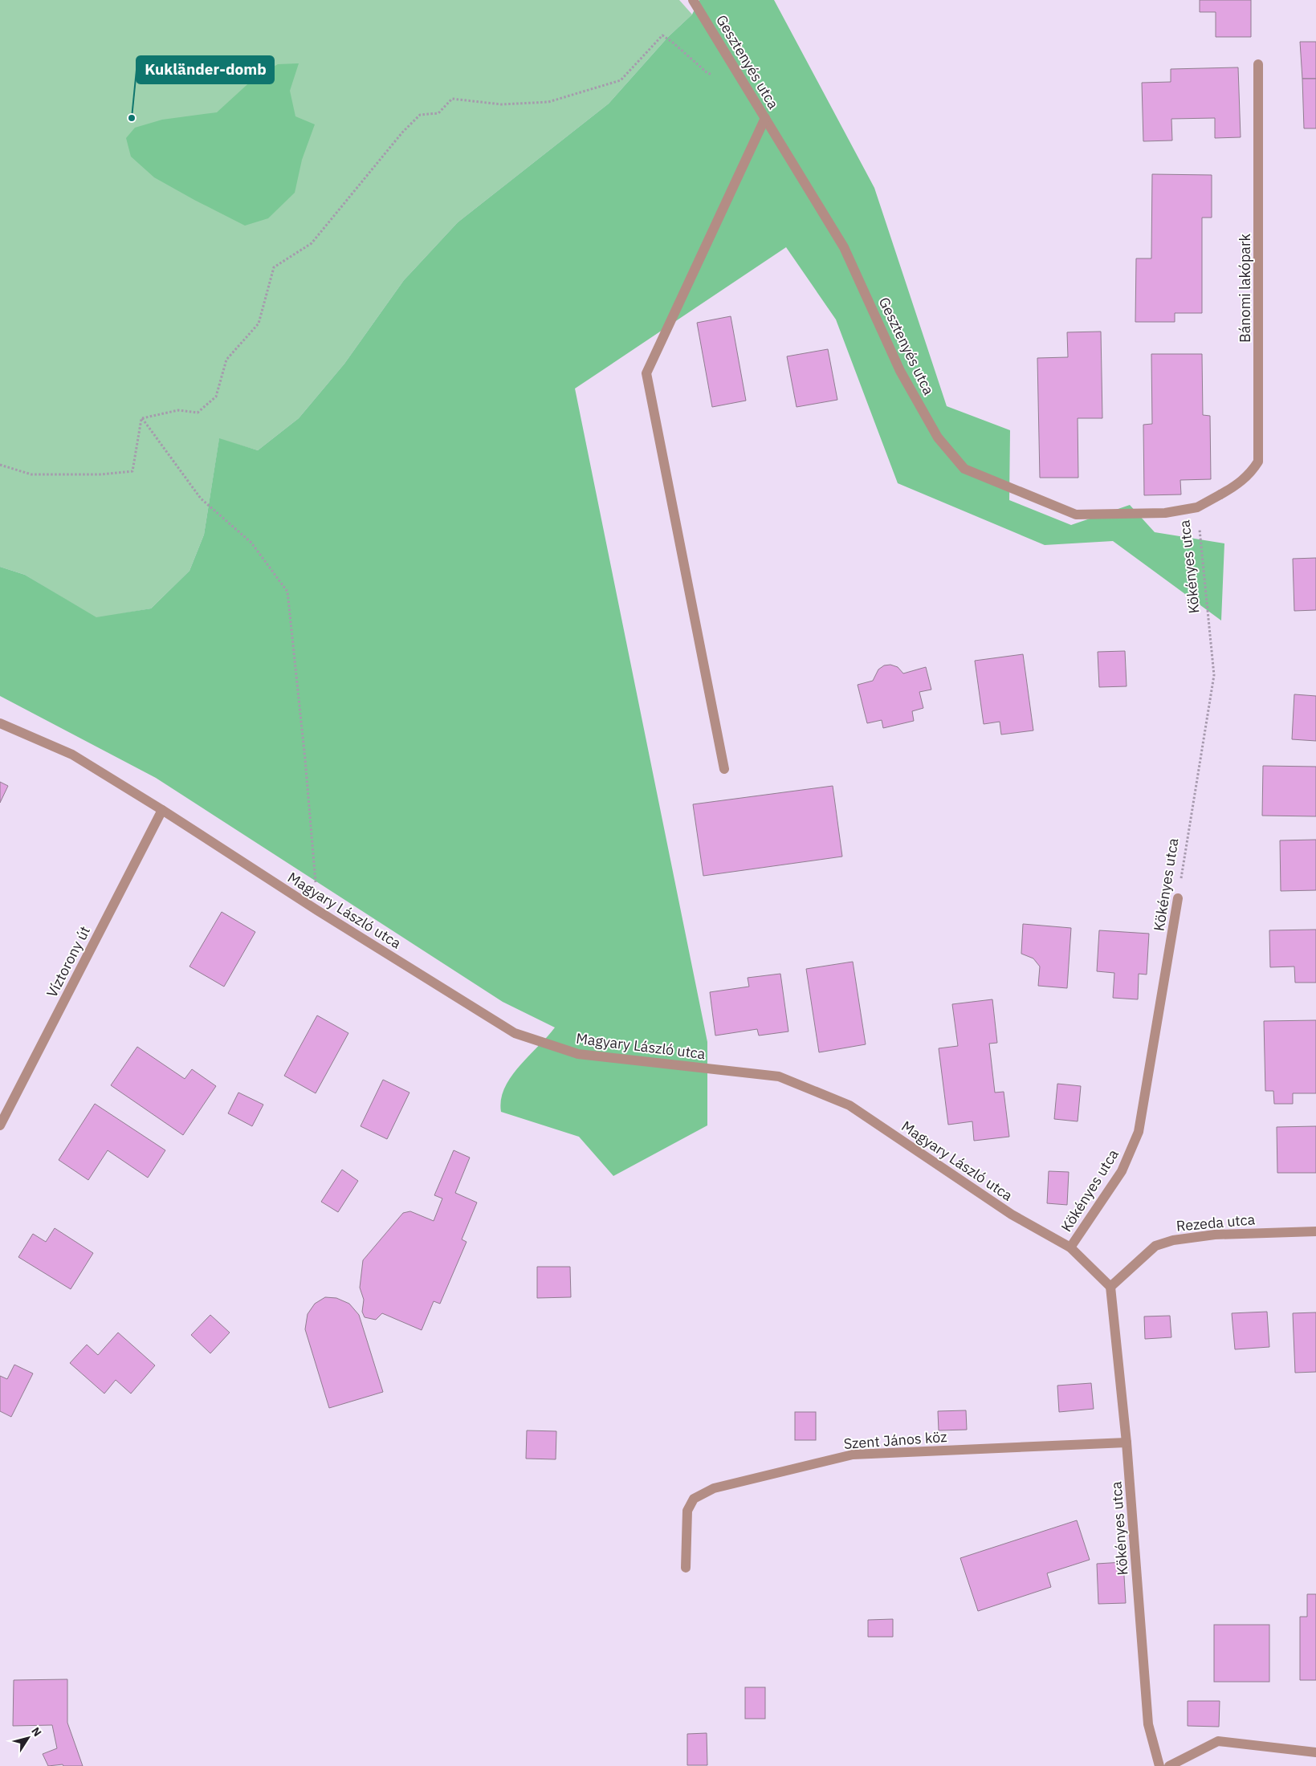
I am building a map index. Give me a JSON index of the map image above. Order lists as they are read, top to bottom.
{
  "streets": {
    "street": [
      "Gesztenyés utca",
      "Bánomi lakópark",
      "Kökényes utca",
      "Magyary László utca",
      "Víztorony út",
      "Rezeda utca",
      "Szent János köz"
    ]
  },
  "crossings": [
    ["Gesztenyés utca", "Bánomi lakópark"],
    ["Gesztenyés utca", "Kökényes utca"],
    ["Kökényes utca", "Magyary László utca"],
    ["Kökényes utca", "Rezeda utca"],
    ["Kökényes utca", "Szent János köz"],
    ["Magyary László utca", "Víztorony út"],
    ["Magyary László utca", "Rezeda utca"]
  ],
  "places": ["Kukländer-domb"],
  "north": "top right"
}
